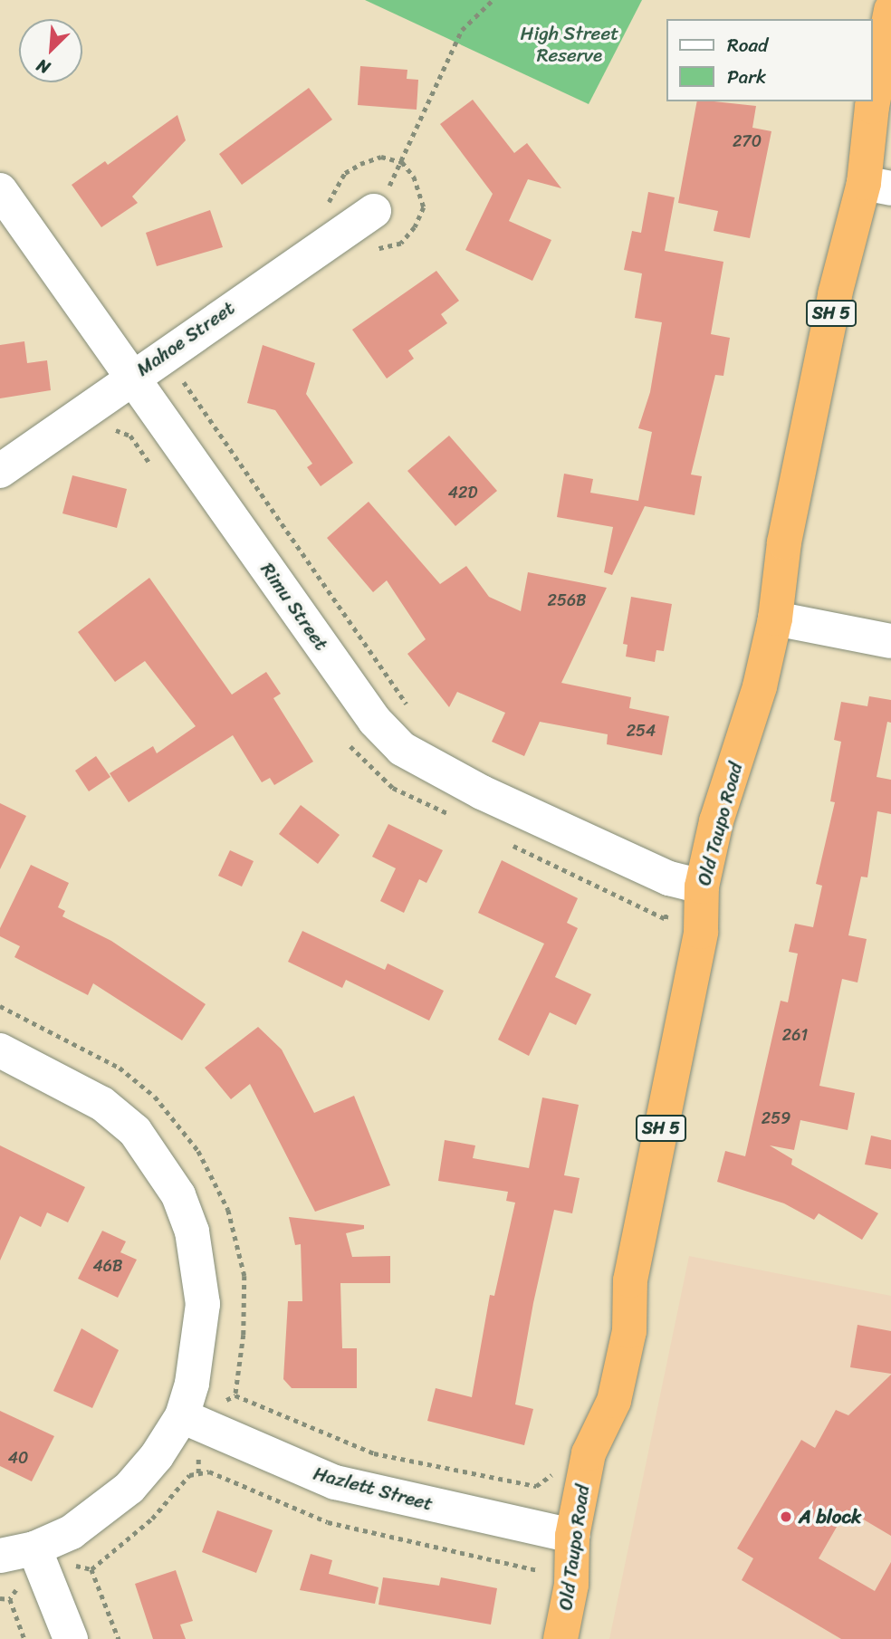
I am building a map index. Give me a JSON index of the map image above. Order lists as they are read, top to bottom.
{
  "streets": {
    "highway": ["SH 5", "Old Taupo Road"],
    "street": ["Mahoe Street", "Rimu Street", "Hazlett Street"]
  },
  "crossings": [
    ["Mahoe Street", "Rimu Street"],
    ["Rimu Street", "Old Taupo Road"],
    ["Old Taupo Road", "Hazlett Street"]
  ],
  "parks": ["High Street Reserve"],
  "places": ["A block"],
  "house_numbers": [
    "270",
    "42D",
    "256B",
    "254",
    "261",
    "259",
    "46B",
    "40"
  ],
  "legend": ["Road", "Park"],
  "north": "bottom left"
}
